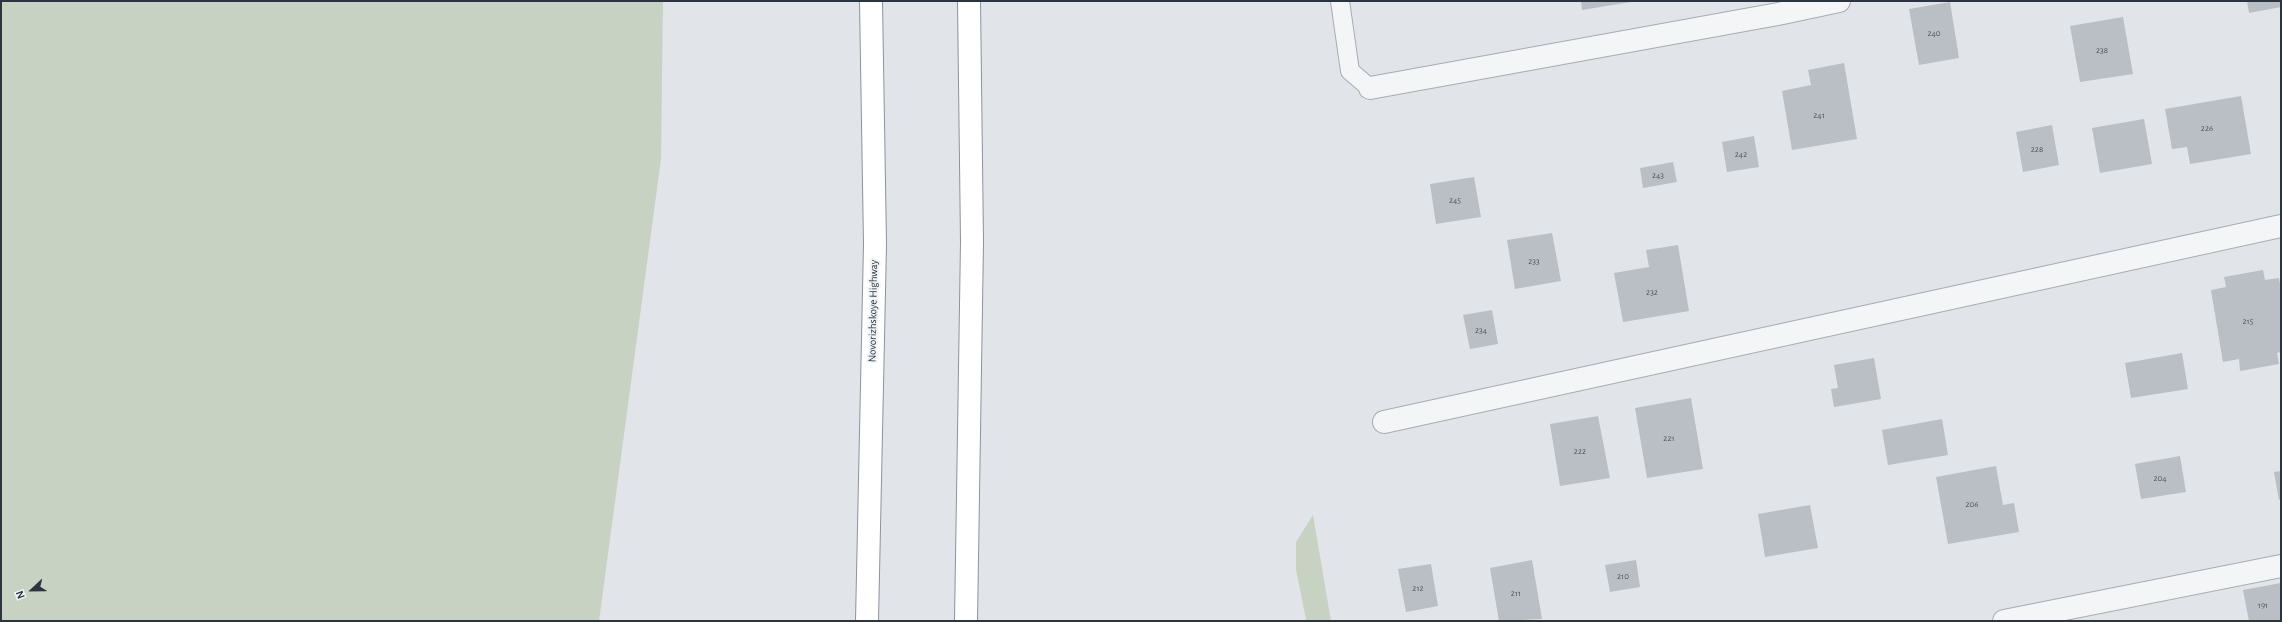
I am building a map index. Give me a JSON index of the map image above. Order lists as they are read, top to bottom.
{
  "streets": {
    "highway": ["Novorizhskoye Highway"]
  },
  "house_numbers": [
    "240",
    "238",
    "241",
    "226",
    "228",
    "242",
    "243",
    "245",
    "233",
    "232",
    "215",
    "234",
    "221",
    "222",
    "204",
    "206",
    "210",
    "212",
    "211",
    "191"
  ],
  "north": "left"
}
